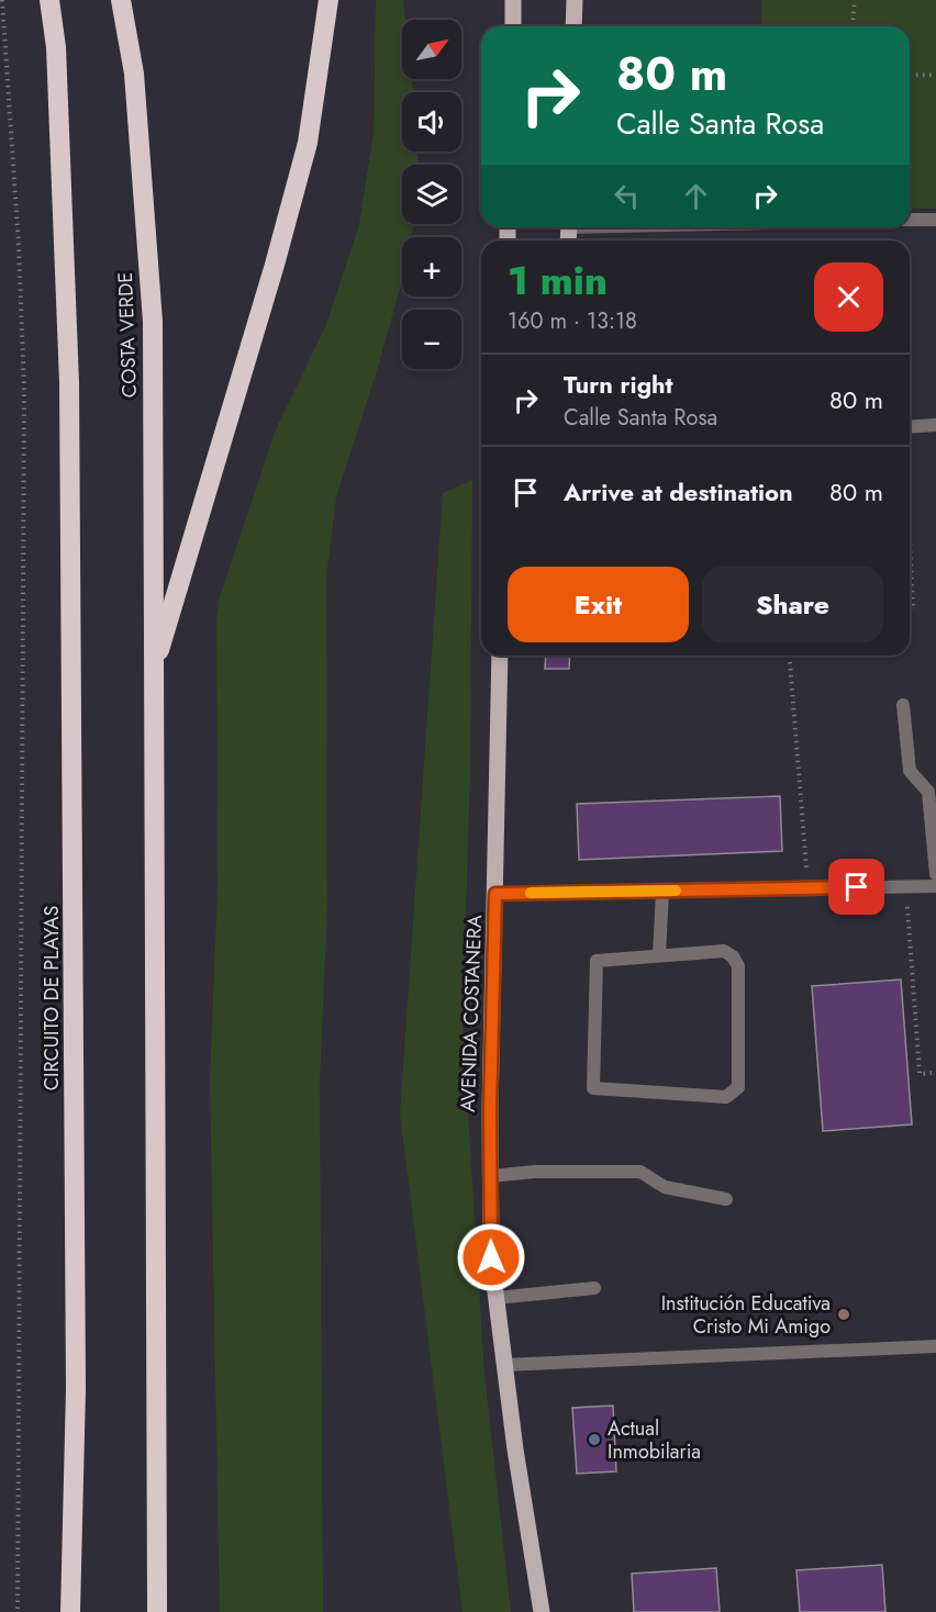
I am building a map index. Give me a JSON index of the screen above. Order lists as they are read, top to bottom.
{
  "streets": {
    "highway": ["COSTA VERDE", "CIRCUITO DE PLAYAS"],
    "main road": ["AVENIDA COSTANERA"]
  },
  "places": ["Institución Educativa Cristo Mi Amigo", "Actual Inmobilaria"],
  "north": "top right",
  "page": {
    "map_buttons": ["+", "−"],
    "turn": ["80 m", "Calle Santa Rosa"],
    "heading": ["1 min", "160 m · 13:18"],
    "list": [
      {
        "name": "Turn right",
        "note": "Calle Santa Rosa",
        "value": "80 m"
      },
      {
        "name": "Arrive at destination",
        "value": "80 m"
      }
    ],
    "buttons": ["Exit", "Share"]
  }
}
